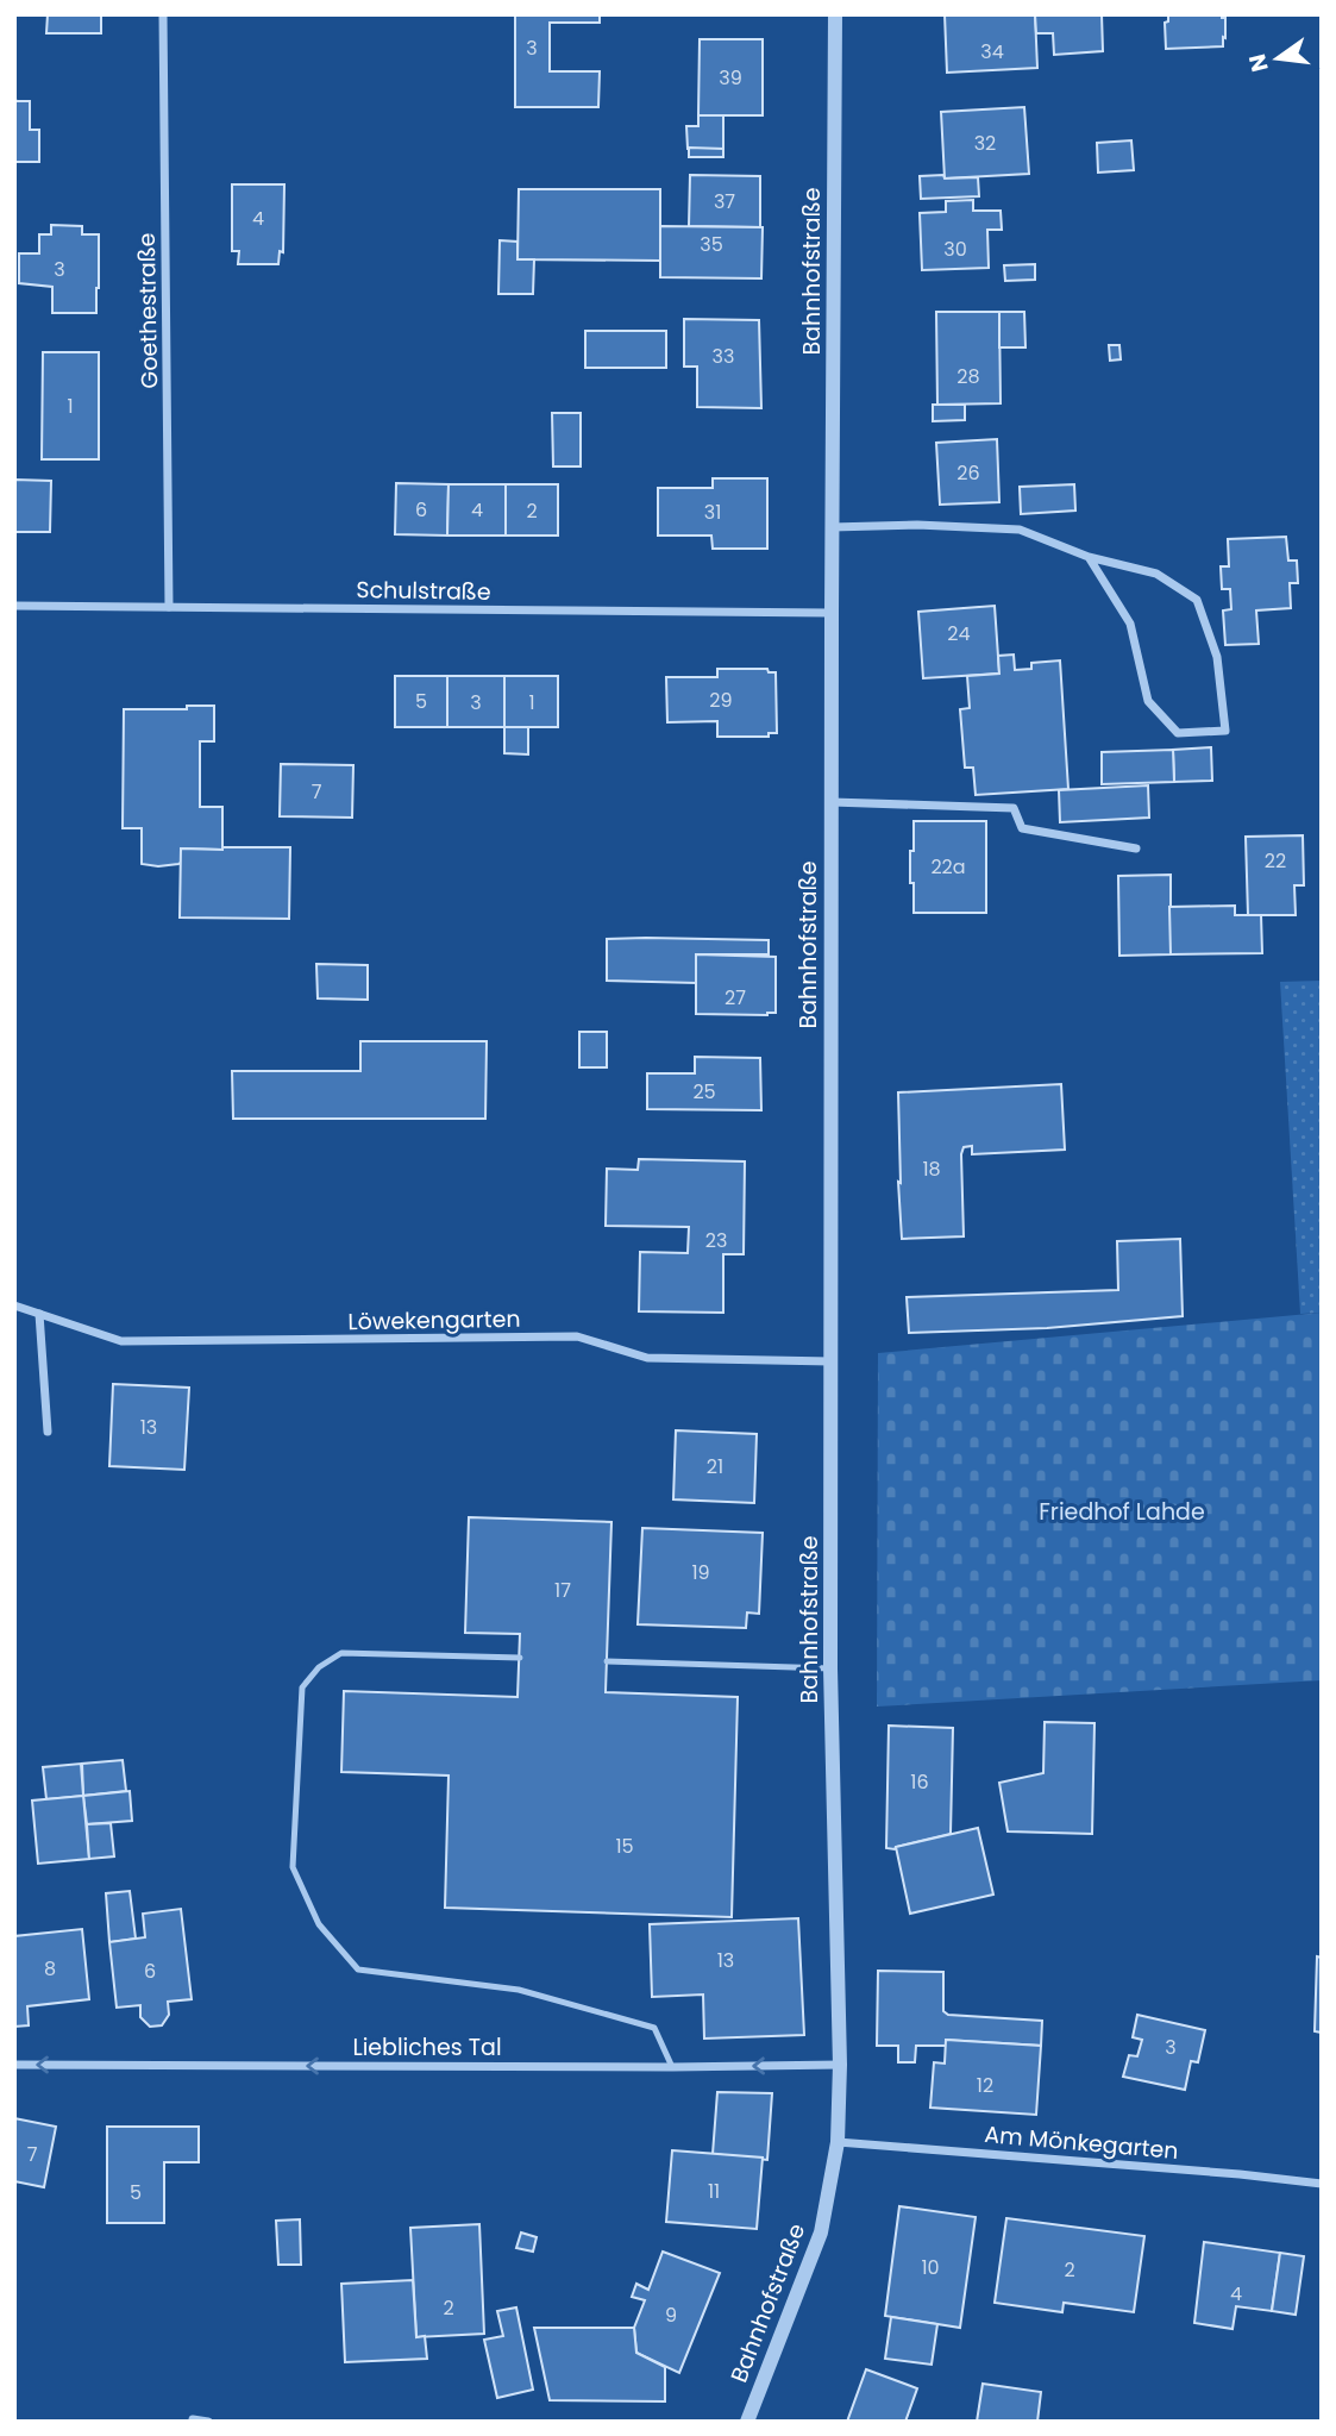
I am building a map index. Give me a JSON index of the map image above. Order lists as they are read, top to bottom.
{
  "streets": {
    "street": [
      "Bahnhofstraße",
      "Goethestraße",
      "Schulstraße",
      "Löwekengarten",
      "Liebliches Tal",
      "Am Mönkegarten"
    ]
  },
  "crossings": [
    ["Bahnhofstraße", "Schulstraße"],
    ["Bahnhofstraße", "Löwekengarten"],
    ["Bahnhofstraße", "Liebliches Tal"],
    ["Bahnhofstraße", "Am Mönkegarten"],
    ["Goethestraße", "Schulstraße"]
  ],
  "one_way": ["Liebliches Tal"],
  "parks": ["Friedhof Lahde"],
  "house_numbers": [
    "3",
    "34",
    "39",
    "32",
    "37",
    "4",
    "35",
    "30",
    "3",
    "33",
    "28",
    "1",
    "26",
    "6",
    "4",
    "2",
    "31",
    "24",
    "29",
    "5",
    "3",
    "1",
    "7",
    "22",
    "22a",
    "27",
    "25",
    "18",
    "23",
    "13",
    "21",
    "19",
    "17",
    "16",
    "15",
    "13",
    "8",
    "6",
    "3",
    "12",
    "7",
    "11",
    "5",
    "10",
    "2",
    "4",
    "2",
    "9"
  ],
  "north": "left"
}
